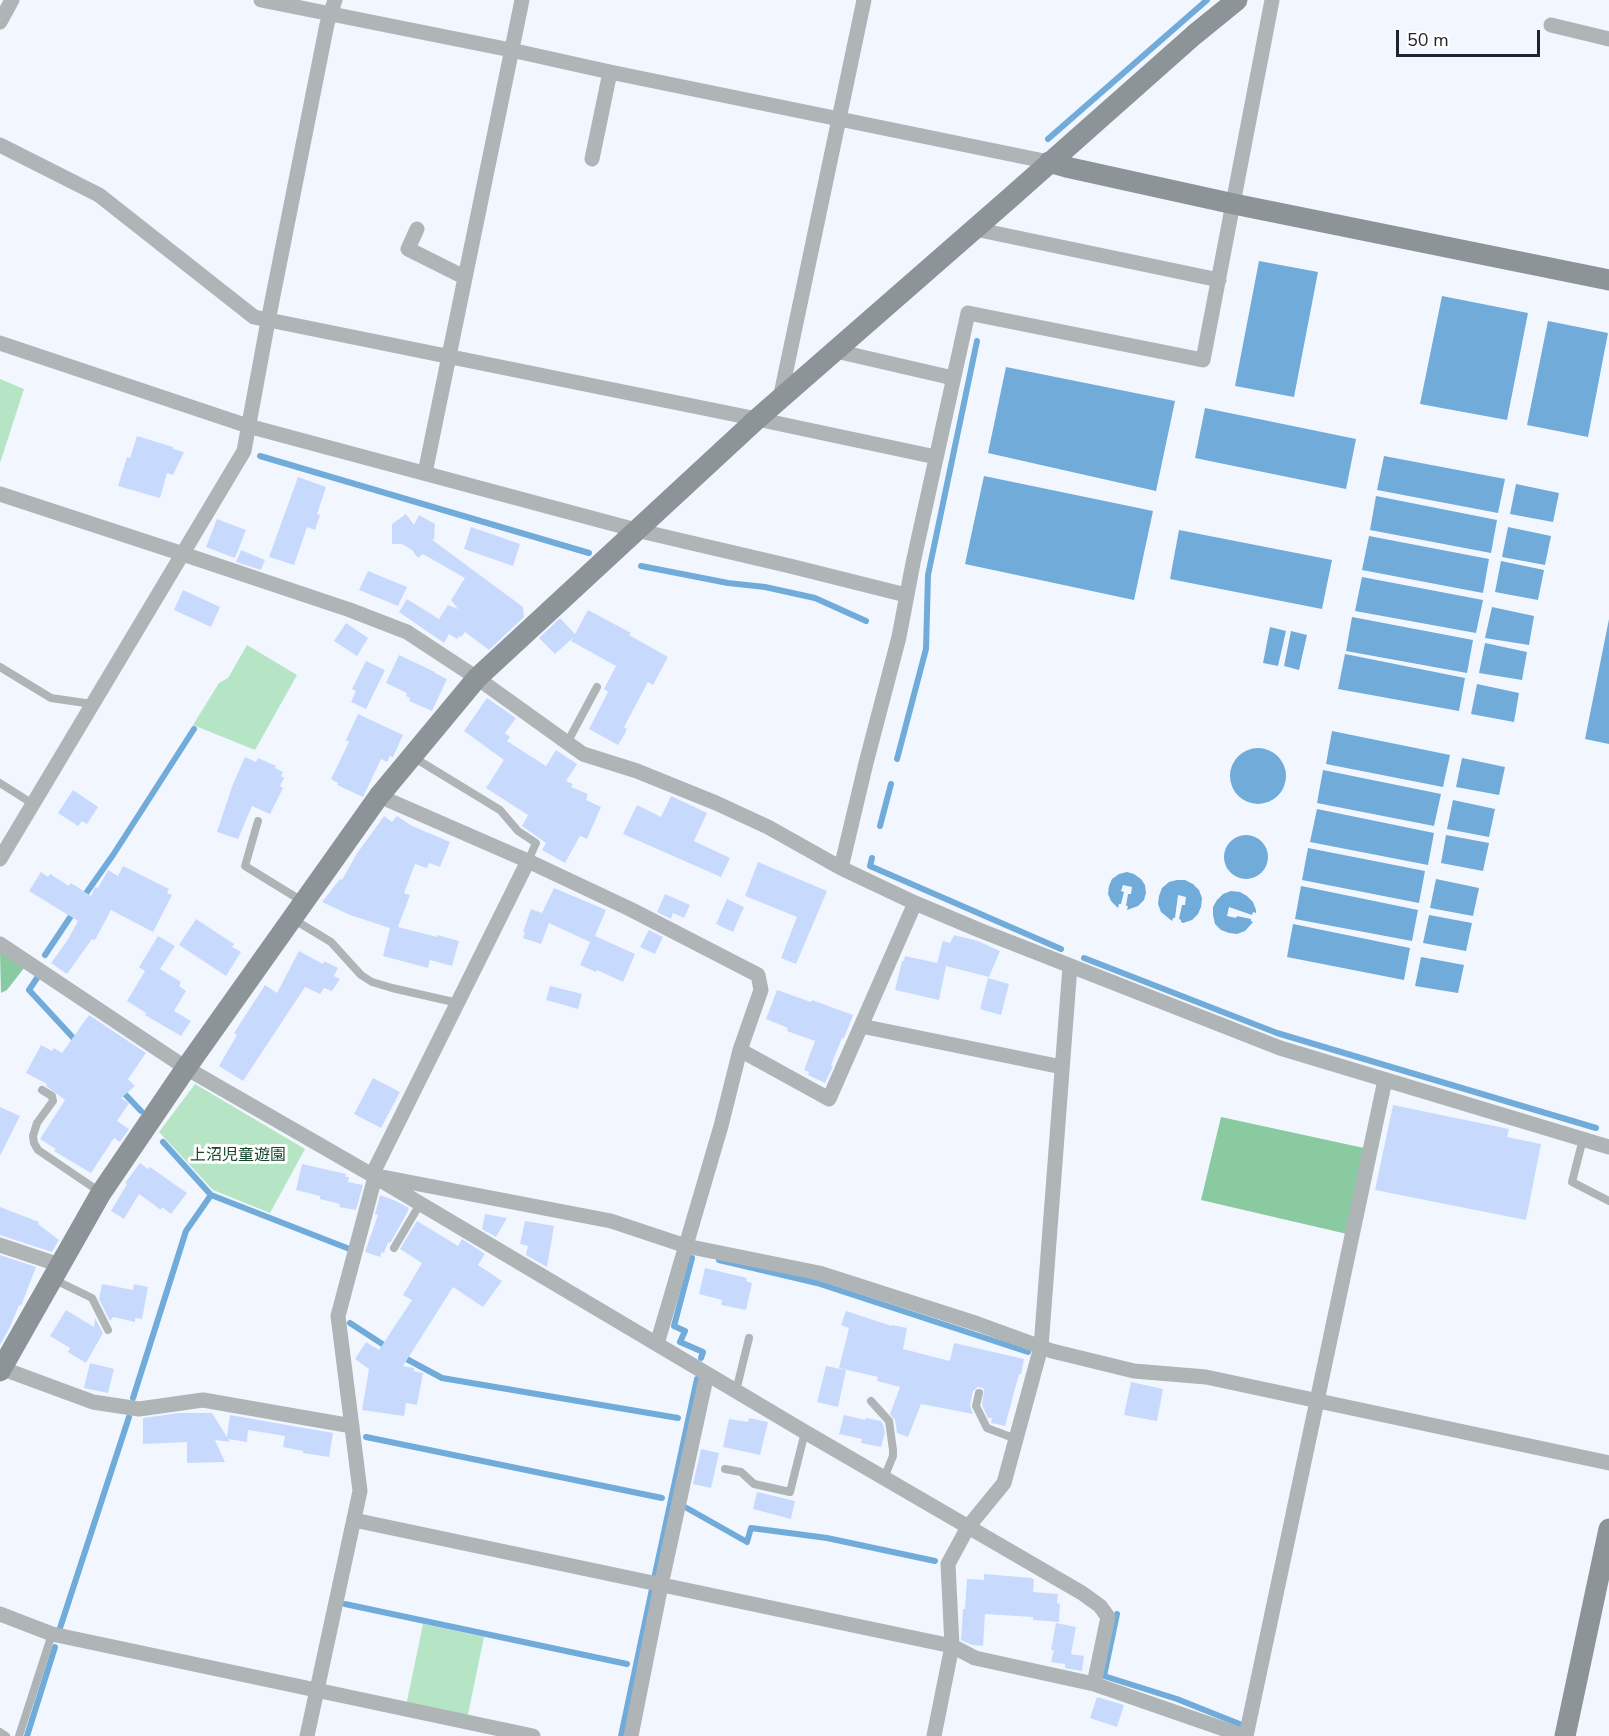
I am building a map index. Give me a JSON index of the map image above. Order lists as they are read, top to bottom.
{
  "parks": ["上沼児童遊園"],
  "scale_bar": "50 m"
}
